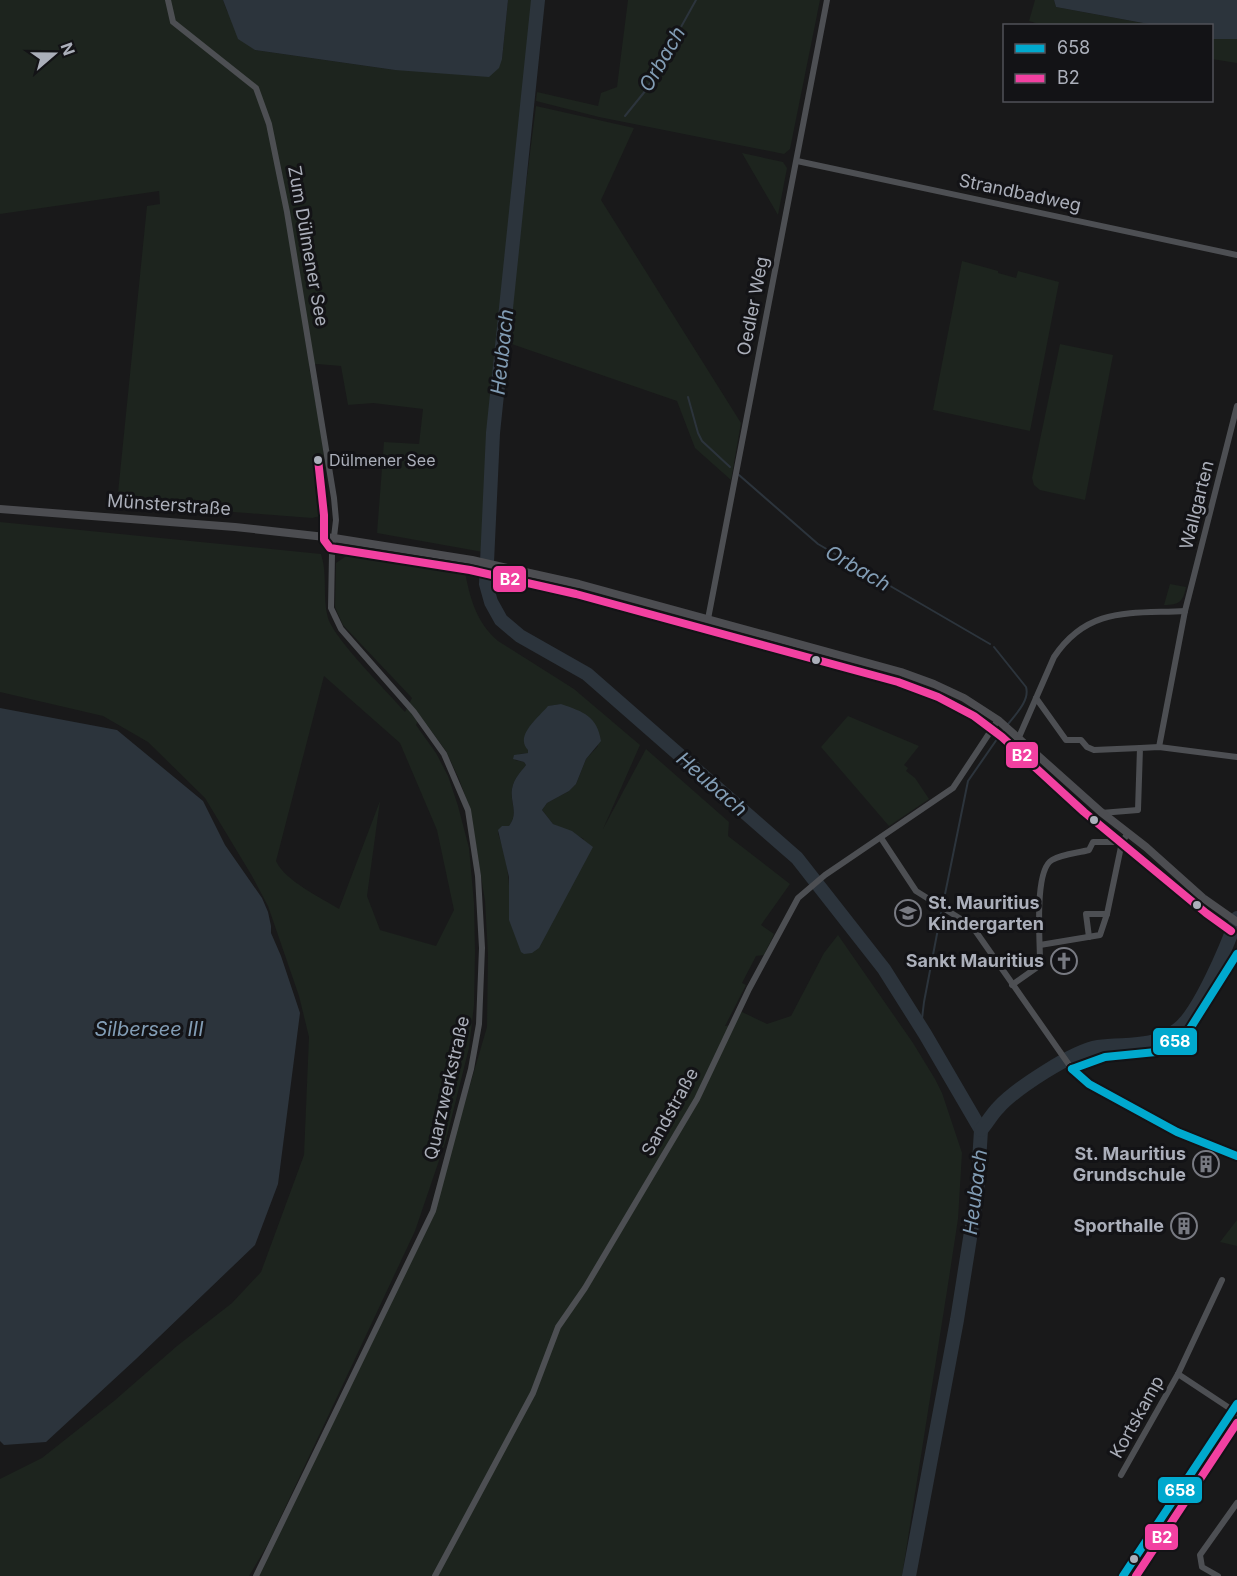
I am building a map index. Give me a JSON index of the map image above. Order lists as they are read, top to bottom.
{
  "streets": {
    "main road": ["Münsterstraße"],
    "street": [
      "Strandbadweg",
      "Zum Dülmener See",
      "Oedler Weg",
      "Wallgarten",
      "Quarzwerkstraße",
      "Sandstraße",
      "Kortskamp"
    ]
  },
  "crossings": [
    ["Strandbadweg", "Oedler Weg"],
    ["Zum Dülmener See", "Münsterstraße"],
    ["Zum Dülmener See", "Quarzwerkstraße"],
    ["Oedler Weg", "Münsterstraße"],
    ["Münsterstraße", "Quarzwerkstraße"],
    ["Münsterstraße", "Sandstraße"]
  ],
  "water": ["Orbach", "Heubach", "Silbersee III"],
  "places": {
    "other": ["Dülmener See"],
    "school or university": ["St. Mauritius Kindergarten"],
    "church": ["Sankt Mauritius"],
    "building": ["St. Mauritius Grundschule", "Sporthalle"]
  },
  "lines": ["transit line B2", "transit line 658"],
  "legend": ["658", "B2"],
  "north": "right"
}
